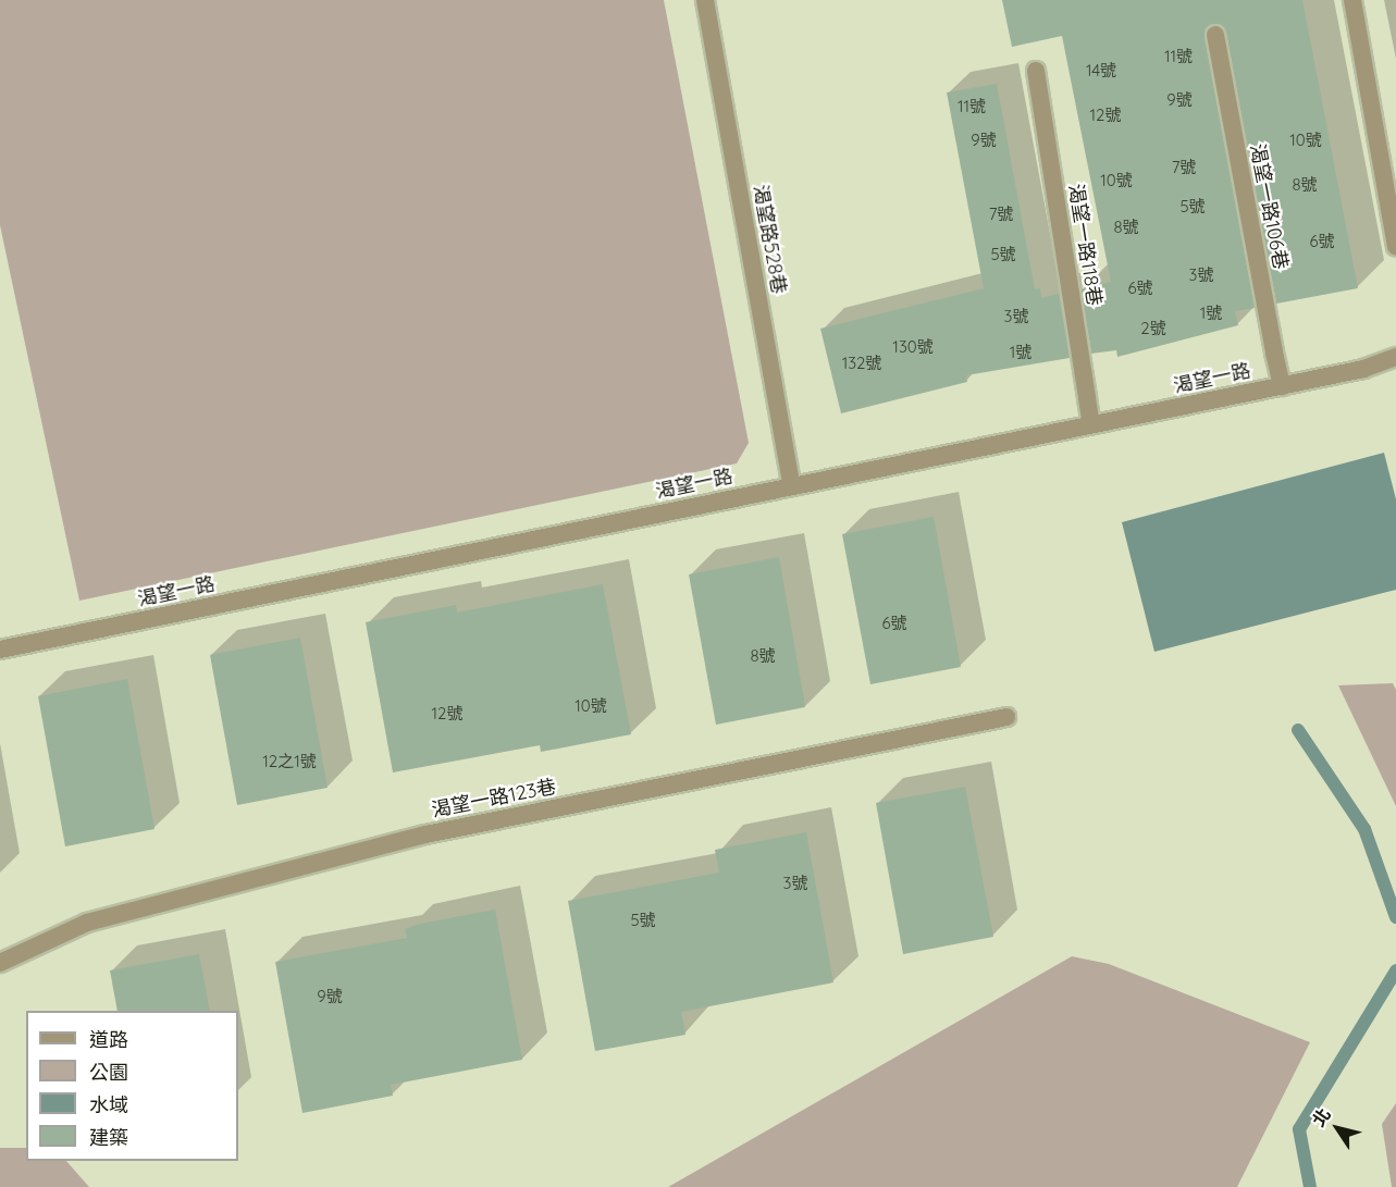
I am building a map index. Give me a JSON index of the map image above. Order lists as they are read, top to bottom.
{
  "streets": {
    "street": [
      "渴望一路106巷",
      "渴望路528巷",
      "渴望一路118巷",
      "渴望一路",
      "渴望一路123巷"
    ]
  },
  "crossings": [
    ["渴望一路106巷", "渴望一路"],
    ["渴望路528巷", "渴望一路"],
    ["渴望一路118巷", "渴望一路"]
  ],
  "house_numbers": [
    "11號",
    "14號",
    "9號",
    "11號",
    "12號",
    "9號",
    "10號",
    "7號",
    "10號",
    "8號",
    "5號",
    "7號",
    "8號",
    "6號",
    "5號",
    "3號",
    "6號",
    "1號",
    "3號",
    "2號",
    "130號",
    "1號",
    "132號",
    "6號",
    "8號",
    "10號",
    "12號",
    "12之1號",
    "3號",
    "5號",
    "9號"
  ],
  "legend": [
    "道路",
    "公園",
    "水域",
    "建築"
  ],
  "north": "top left"
}
